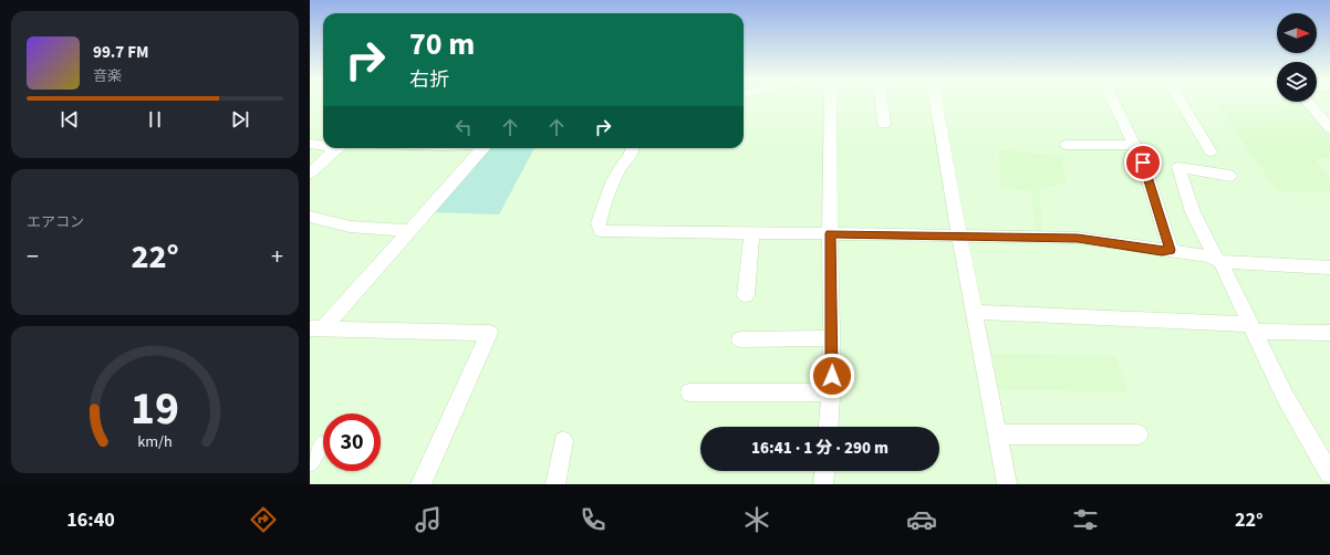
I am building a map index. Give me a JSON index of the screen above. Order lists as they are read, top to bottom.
{
  "north": "right",
  "page": {
    "turn": ["70 m", "右折"],
    "song": ["99.7 FM", "音楽"],
    "tile": "エアコン",
    "heat": ["−", "22°", "+"],
    "limit": "30",
    "trip": "16:41 · 1 分 · 290 m",
    "tabs": ["16:40", "22°"],
    "gauge": ["19", "km/h"]
  }
}
